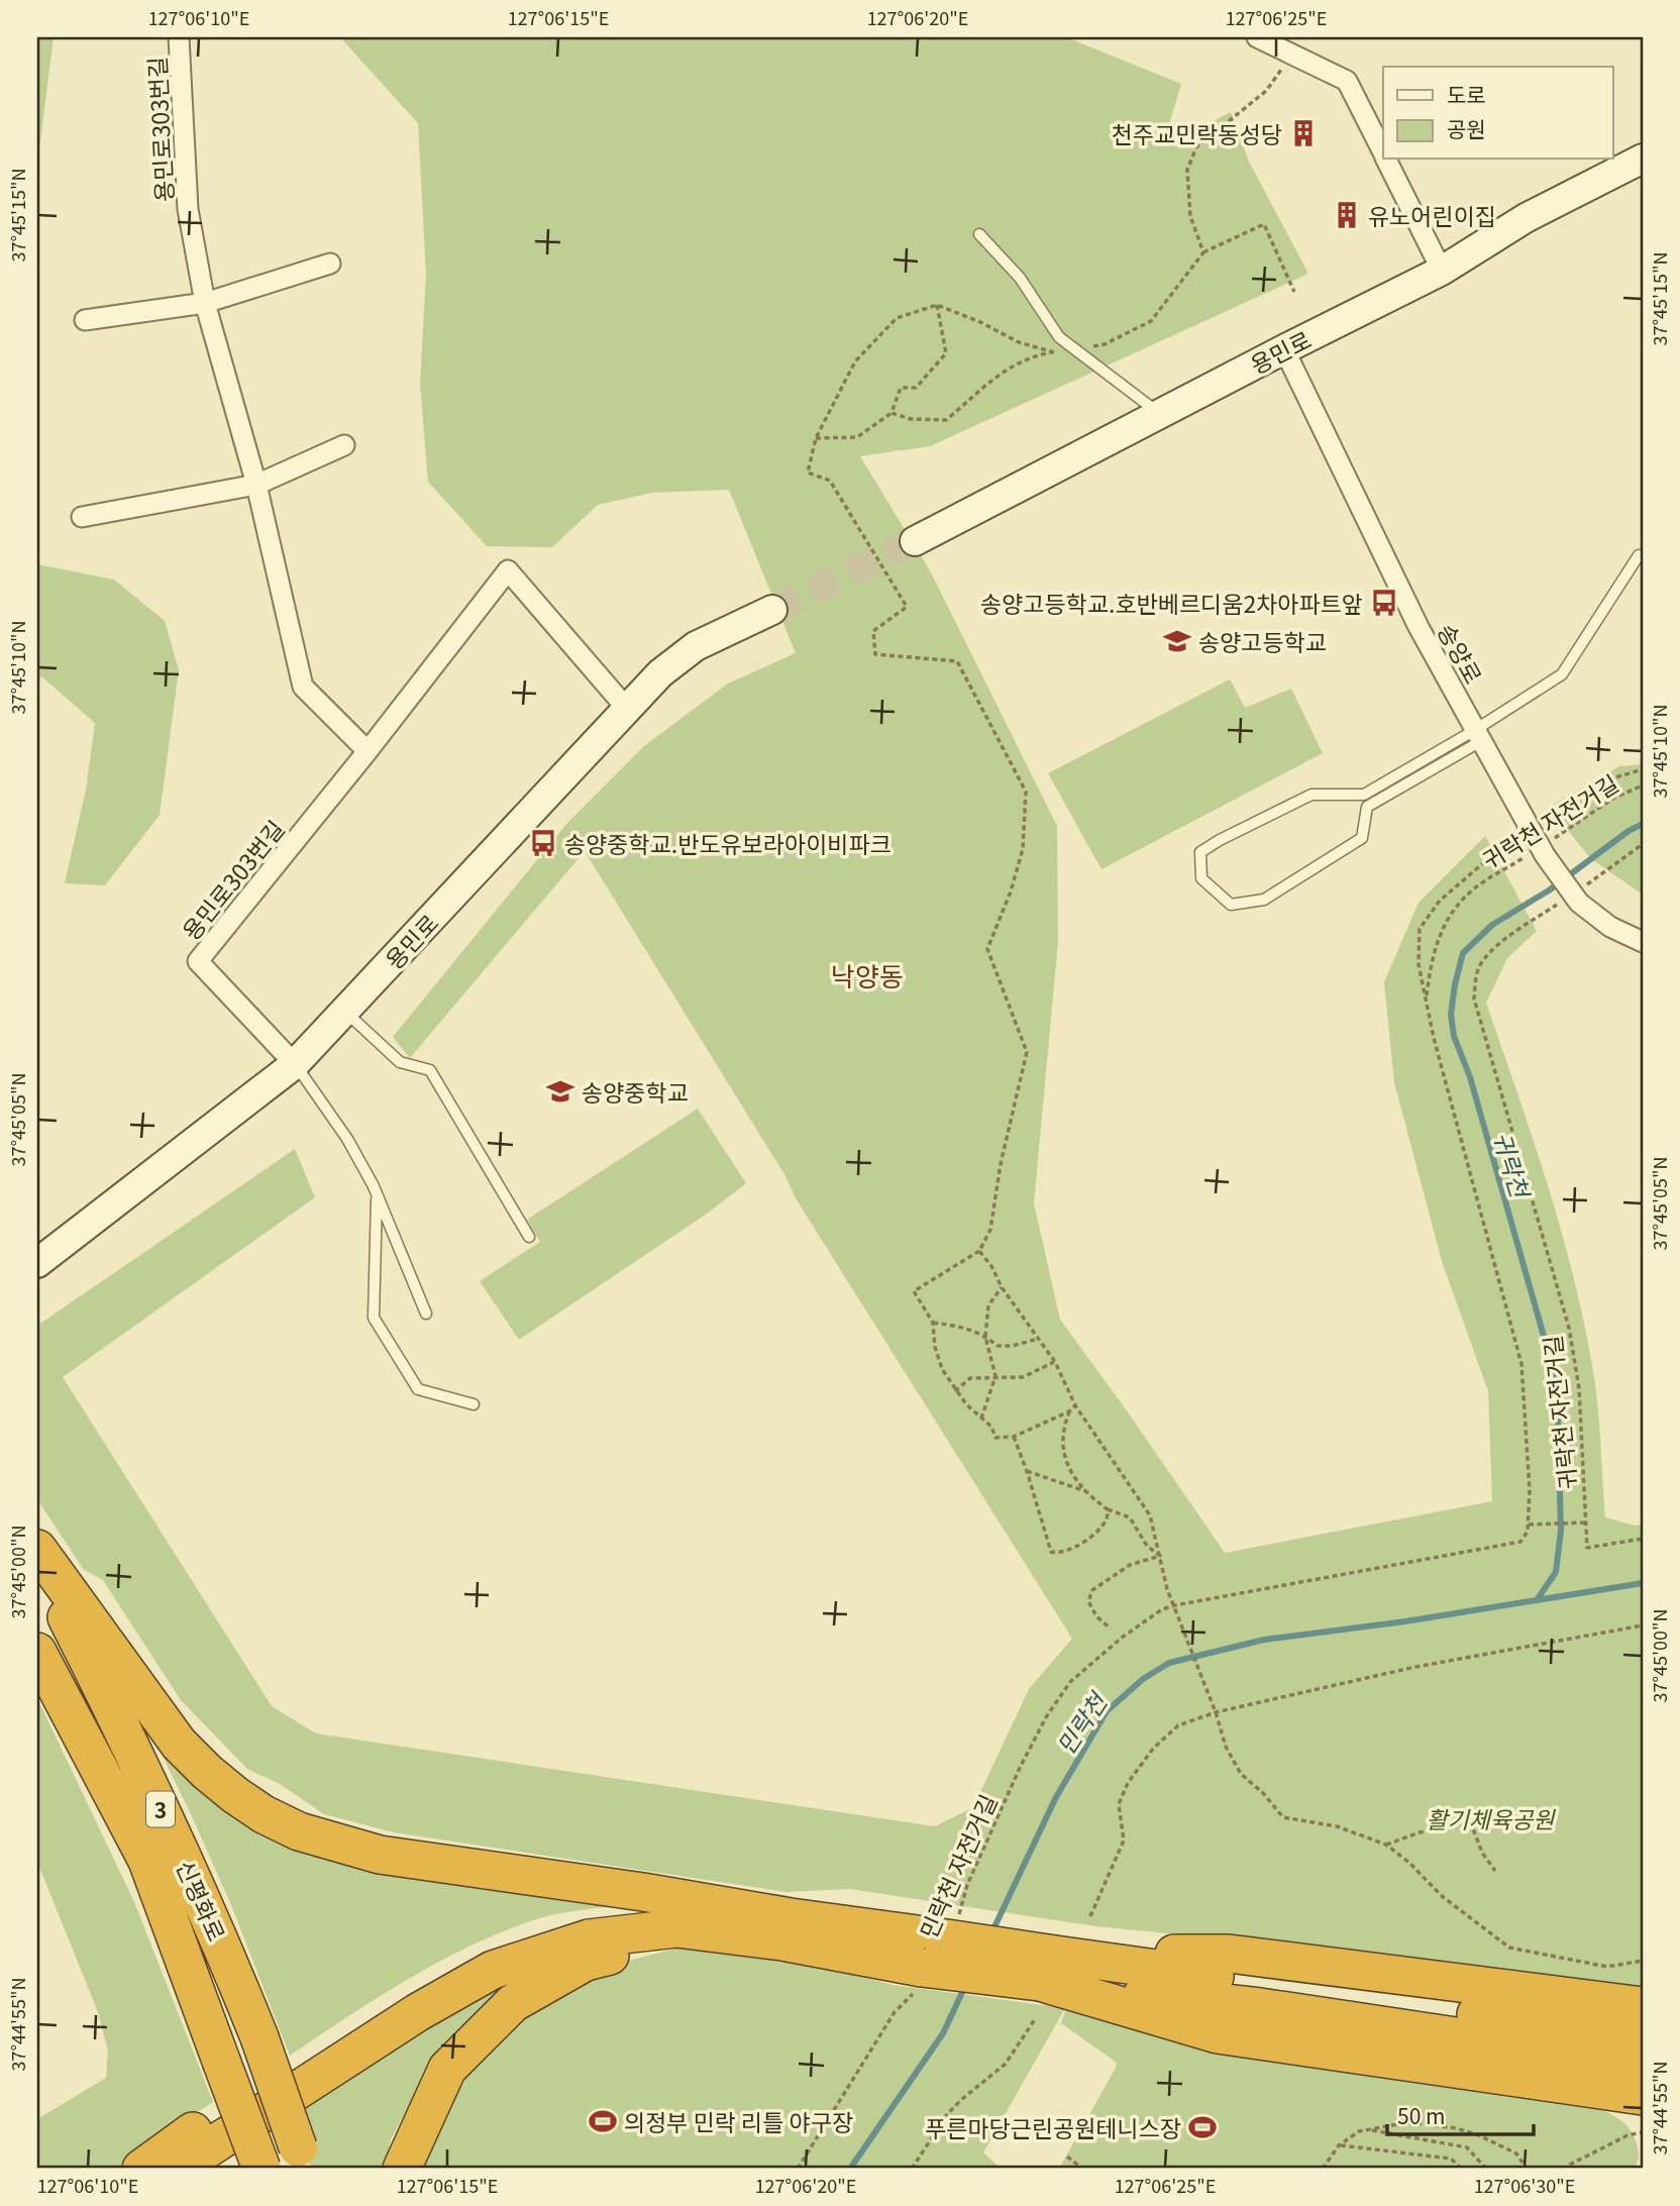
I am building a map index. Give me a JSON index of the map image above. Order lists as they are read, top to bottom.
{
  "streets": {
    "highway": ["3", "신평화로"],
    "street": ["용민로303번길", "용민로", "송양로"],
    "path": ["귀락천 자전거길", "민락천 자전거길"]
  },
  "crossings": [
    ["용민로303번길", "용민로"],
    ["용민로", "송양로"],
    ["송양로", "귀락천 자전거길"],
    ["귀락천 자전거길", "민락천 자전거길"]
  ],
  "districts": ["낙양동"],
  "water": ["귀락천", "민락천"],
  "parks": ["활기체육공원"],
  "places": {
    "building": ["천주교민락동성당", "유노어린이집"],
    "bus stop": ["송양고등학교.호반베르디움2차아파트앞", "송양중학교.반도유보라아이비파크"],
    "school or university": ["송양고등학교", "송양중학교"],
    "sports": ["의정부 민락 리틀 야구장", "푸른마당근린공원테니스장"]
  },
  "legend": ["도로", "공원"],
  "scale_bar": "50 m",
  "coordinates": [
    "127°06'10\"E",
    "127°06'15\"E",
    "127°06'20\"E",
    "127°06'25\"E",
    "37°45'15\"N",
    "37°45'10\"N",
    "37°45'05\"N",
    "37°45'00\"N",
    "37°44'55\"N",
    "127°06'30\"E"
  ]
}
